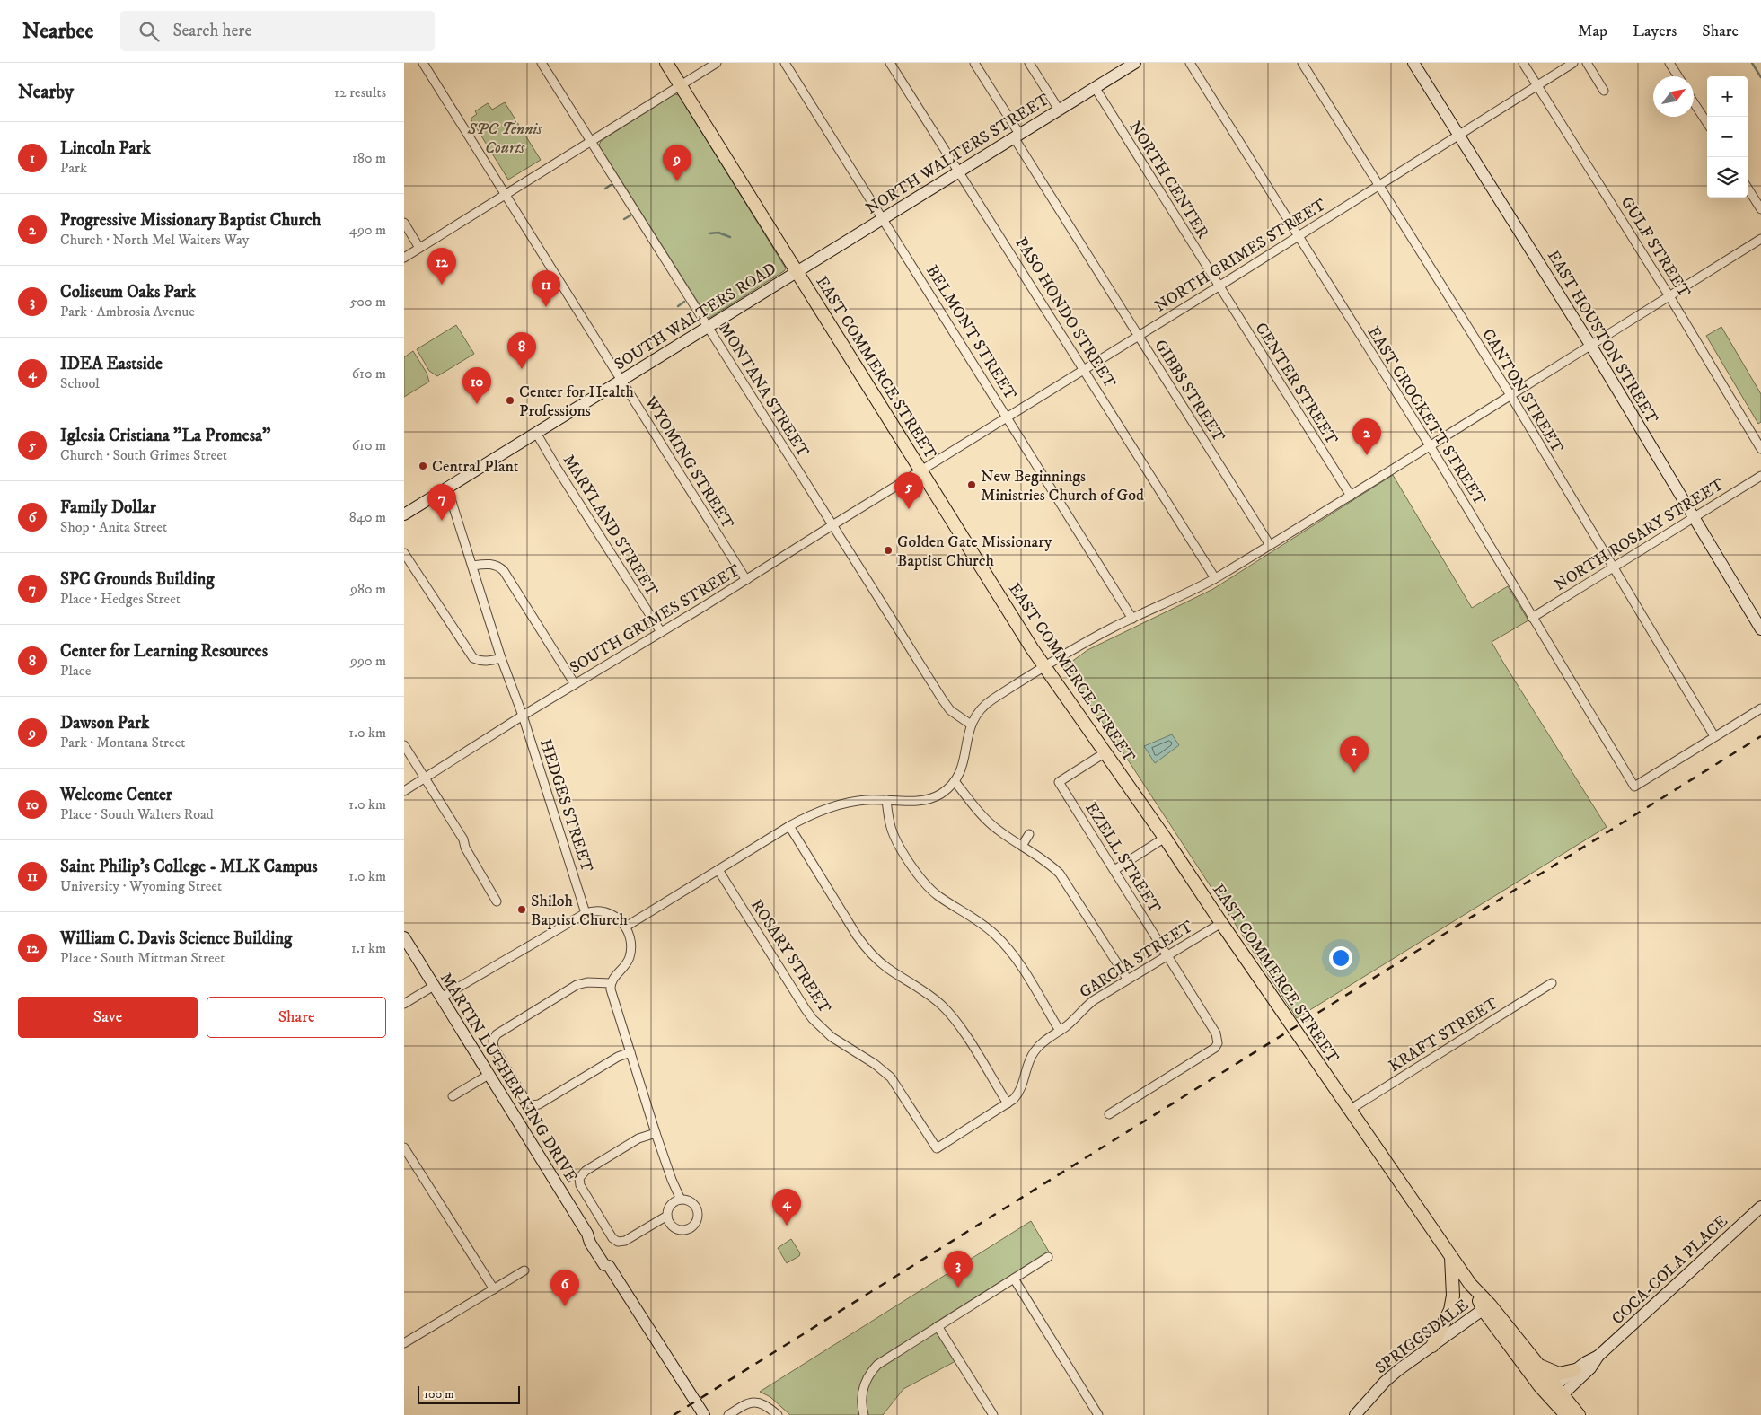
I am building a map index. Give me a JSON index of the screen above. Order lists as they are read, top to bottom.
{
  "streets": {
    "main road": [
      "NORTH WALTERS STREET",
      "SOUTH WALTERS ROAD",
      "EAST HOUSTON STREET",
      "EAST COMMERCE STREET",
      "MARTIN LUTHER KING DRIVE",
      "COCA-COLA PLACE",
      "SPRIGGSDALE"
    ],
    "street": [
      "NORTH CENTER",
      "GULF STREET",
      "NORTH GRIMES STREET",
      "PASO HONDO STREET",
      "BELMONT STREET",
      "CENTER STREET",
      "MONTANA STREET",
      "GIBBS STREET",
      "CANTON STREET",
      "EAST CROCKETT STREET",
      "WYOMING STREET",
      "MARYLAND STREET",
      "NORTH ROSARY STREET",
      "SOUTH GRIMES STREET",
      "HEDGES STREET",
      "EZELL STREET",
      "ROSARY STREET",
      "GARCIA STREET",
      "KRAFT STREET"
    ]
  },
  "crossings": [
    ["NORTH WALTERS STREET", "NORTH CENTER"],
    ["NORTH WALTERS STREET", "PASO HONDO STREET"],
    ["NORTH WALTERS STREET", "SOUTH WALTERS ROAD"],
    ["NORTH WALTERS STREET", "BELMONT STREET"],
    ["NORTH WALTERS STREET", "EAST COMMERCE STREET"],
    ["NORTH WALTERS STREET", "GIBBS STREET"],
    ["NORTH CENTER", "NORTH GRIMES STREET"],
    ["NORTH CENTER", "CENTER STREET"],
    ["GULF STREET", "NORTH GRIMES STREET"],
    ["NORTH GRIMES STREET", "PASO HONDO STREET"],
    ["NORTH GRIMES STREET", "BELMONT STREET"],
    ["NORTH GRIMES STREET", "EAST HOUSTON STREET"],
    ["NORTH GRIMES STREET", "EAST COMMERCE STREET"],
    ["NORTH GRIMES STREET", "CENTER STREET"],
    ["NORTH GRIMES STREET", "GIBBS STREET"],
    ["NORTH GRIMES STREET", "CANTON STREET"],
    ["NORTH GRIMES STREET", "EAST CROCKETT STREET"],
    ["NORTH GRIMES STREET", "SOUTH GRIMES STREET"],
    ["SOUTH WALTERS ROAD", "EAST COMMERCE STREET"],
    ["SOUTH WALTERS ROAD", "MONTANA STREET"],
    ["SOUTH WALTERS ROAD", "WYOMING STREET"],
    ["SOUTH WALTERS ROAD", "MARYLAND STREET"],
    ["SOUTH WALTERS ROAD", "HEDGES STREET"],
    ["EAST HOUSTON STREET", "NORTH ROSARY STREET"],
    ["EAST COMMERCE STREET", "SOUTH GRIMES STREET"],
    ["EAST COMMERCE STREET", "EZELL STREET"],
    ["EAST COMMERCE STREET", "GARCIA STREET"],
    ["EAST COMMERCE STREET", "KRAFT STREET"],
    ["EAST COMMERCE STREET", "COCA-COLA PLACE"],
    ["EAST COMMERCE STREET", "SPRIGGSDALE"],
    ["MONTANA STREET", "SOUTH GRIMES STREET"],
    ["CANTON STREET", "EAST CROCKETT STREET"],
    ["CANTON STREET", "NORTH ROSARY STREET"],
    ["EAST CROCKETT STREET", "NORTH ROSARY STREET"],
    ["WYOMING STREET", "SOUTH GRIMES STREET"],
    ["MARYLAND STREET", "SOUTH GRIMES STREET"],
    ["SOUTH GRIMES STREET", "HEDGES STREET"],
    ["EZELL STREET", "GARCIA STREET"],
    ["ROSARY STREET", "GARCIA STREET"]
  ],
  "parks": ["SPC Tennis Courts"],
  "places": [
    "Center for Health Professions",
    "Central Plant",
    "New Beginnings Ministries Church of God",
    "Golden Gate Missionary Baptist Church",
    "Shiloh Baptist Church"
  ],
  "scale_bar": "100 m",
  "north": "top right",
  "page": {
    "header": "Nearbee",
    "search": "Search here",
    "nav": ["Map", "Layers", "Share"],
    "heading": ["Nearby", "12 results"],
    "map_buttons": ["+", "−"],
    "list": [
      {
        "mark": "1",
        "name": "Lincoln Park",
        "note": "Park",
        "value": "180 m"
      },
      {
        "mark": "2",
        "name": "Progressive Missionary Baptist Church",
        "note": "Church · North Mel Waiters Way",
        "value": "490 m"
      },
      {
        "mark": "3",
        "name": "Coliseum Oaks Park",
        "note": "Park · Ambrosia Avenue",
        "value": "500 m"
      },
      {
        "mark": "4",
        "name": "IDEA Eastside",
        "note": "School",
        "value": "610 m"
      },
      {
        "mark": "5",
        "name": "Iglesia Cristiana \"La Promesa\"",
        "note": "Church · South Grimes Street",
        "value": "610 m"
      },
      {
        "mark": "6",
        "name": "Family Dollar",
        "note": "Shop · Anita Street",
        "value": "840 m"
      },
      {
        "mark": "7",
        "name": "SPC Grounds Building",
        "note": "Place · Hedges Street",
        "value": "980 m"
      },
      {
        "mark": "8",
        "name": "Center for Learning Resources",
        "note": "Place",
        "value": "990 m"
      },
      {
        "mark": "9",
        "name": "Dawson Park",
        "note": "Park · Montana Street",
        "value": "1.0 km"
      },
      {
        "mark": "10",
        "name": "Welcome Center",
        "note": "Place · South Walters Road",
        "value": "1.0 km"
      },
      {
        "mark": "11",
        "name": "Saint Philip's College - MLK Campus",
        "note": "University · Wyoming Street",
        "value": "1.0 km"
      },
      {
        "mark": "12",
        "name": "William C. Davis Science Building",
        "note": "Place · South Mittman Street",
        "value": "1.1 km"
      }
    ],
    "pins": [
      "9",
      "12",
      "11",
      "8",
      "10",
      "2",
      "5",
      "7",
      "1",
      "4",
      "3",
      "6"
    ],
    "buttons": ["Save", "Share"],
    "scale": "100 m"
  }
}
